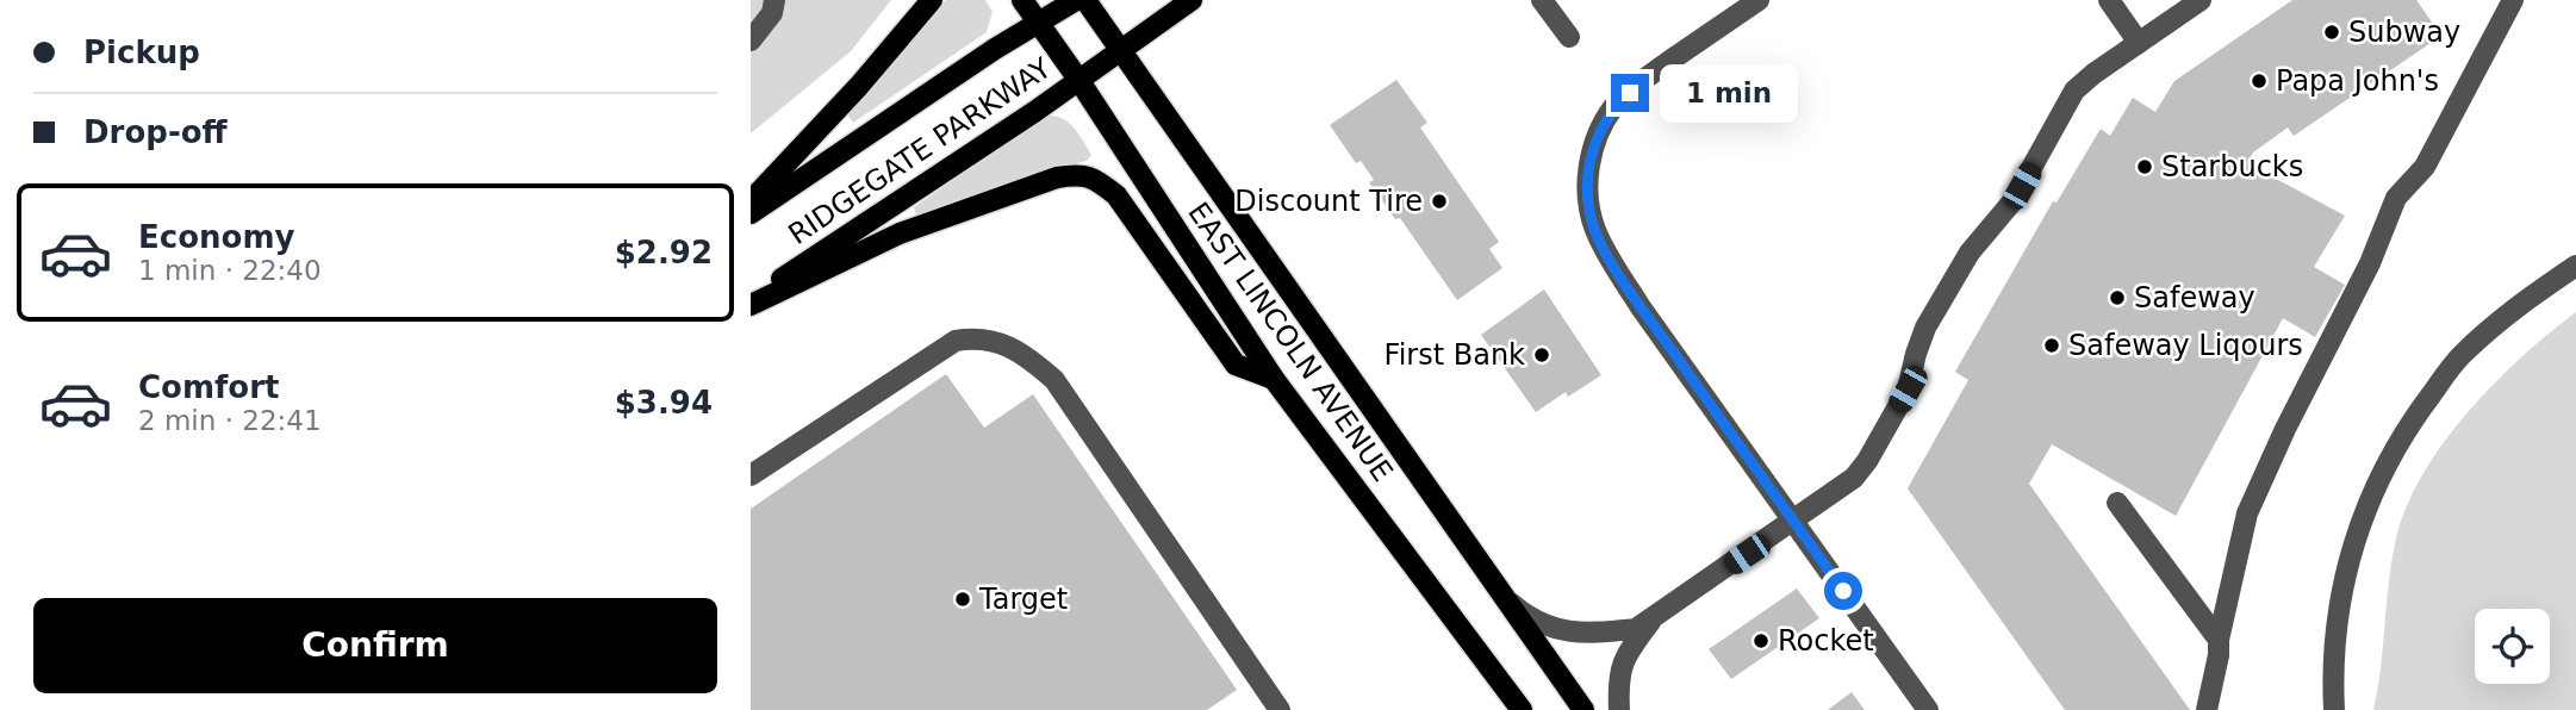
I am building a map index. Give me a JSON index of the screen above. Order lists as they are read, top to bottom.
{
  "streets": {
    "main road": ["RIDGEGATE PARKWAY", "EAST LINCOLN AVENUE"]
  },
  "crossings": [
    ["RIDGEGATE PARKWAY", "EAST LINCOLN AVENUE"]
  ],
  "places": [
    "Subway",
    "Papa John's",
    "Starbucks",
    "Discount Tire",
    "Safeway",
    "Safeway Liqours",
    "First Bank",
    "Target",
    "Rocket"
  ],
  "page": {
    "banner": ["Pickup", "Drop-off"],
    "bubble": "1 min",
    "list": [
      {
        "name": "Economy",
        "note": "1 min · 22:40",
        "value": "$2.92"
      },
      {
        "name": "Comfort",
        "note": "2 min · 22:41",
        "value": "$3.94"
      }
    ],
    "buttons": "Confirm"
  }
}
